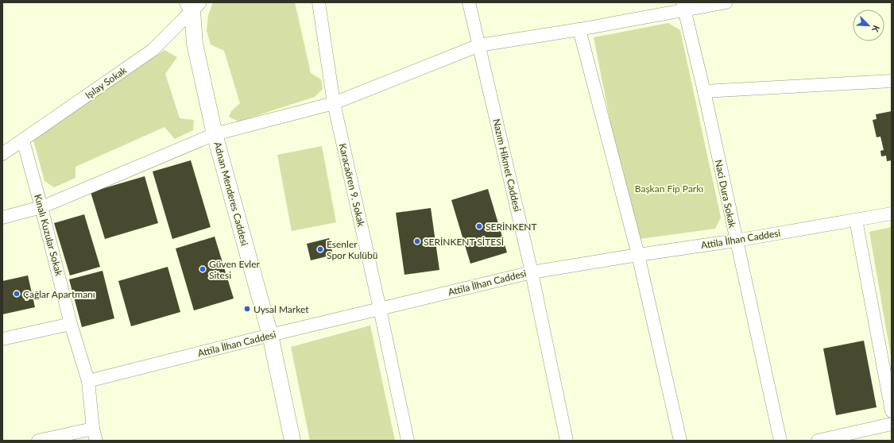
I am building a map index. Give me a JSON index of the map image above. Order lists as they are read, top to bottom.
{
  "streets": {
    "street": [
      "Işılay Sokak",
      "Nazım Hikmet Caddesi",
      "Karacaören 9. Sokak",
      "Adnan Menderes Caddesi",
      "Naci Dura Sokak",
      "Kınalı Kuzular Sokak",
      "Attila İlhan Caddesi"
    ]
  },
  "crossings": [
    ["Işılay Sokak", "Adnan Menderes Caddesi"],
    ["Işılay Sokak", "Kınalı Kuzular Sokak"],
    ["Nazım Hikmet Caddesi", "Attila İlhan Caddesi"],
    ["Karacaören 9. Sokak", "Attila İlhan Caddesi"],
    ["Adnan Menderes Caddesi", "Attila İlhan Caddesi"],
    ["Naci Dura Sokak", "Attila İlhan Caddesi"],
    ["Kınalı Kuzular Sokak", "Attila İlhan Caddesi"]
  ],
  "parks": ["Başkan Fip Parkı"],
  "places": [
    "SERİNKENT",
    "SERİNKENT SİTESİ",
    "Esenler Spor Kulübü",
    "Güven Evler Sitesi",
    "Çağlar Apartmanı",
    "Uysal Market"
  ],
  "north": "bottom right"
}
